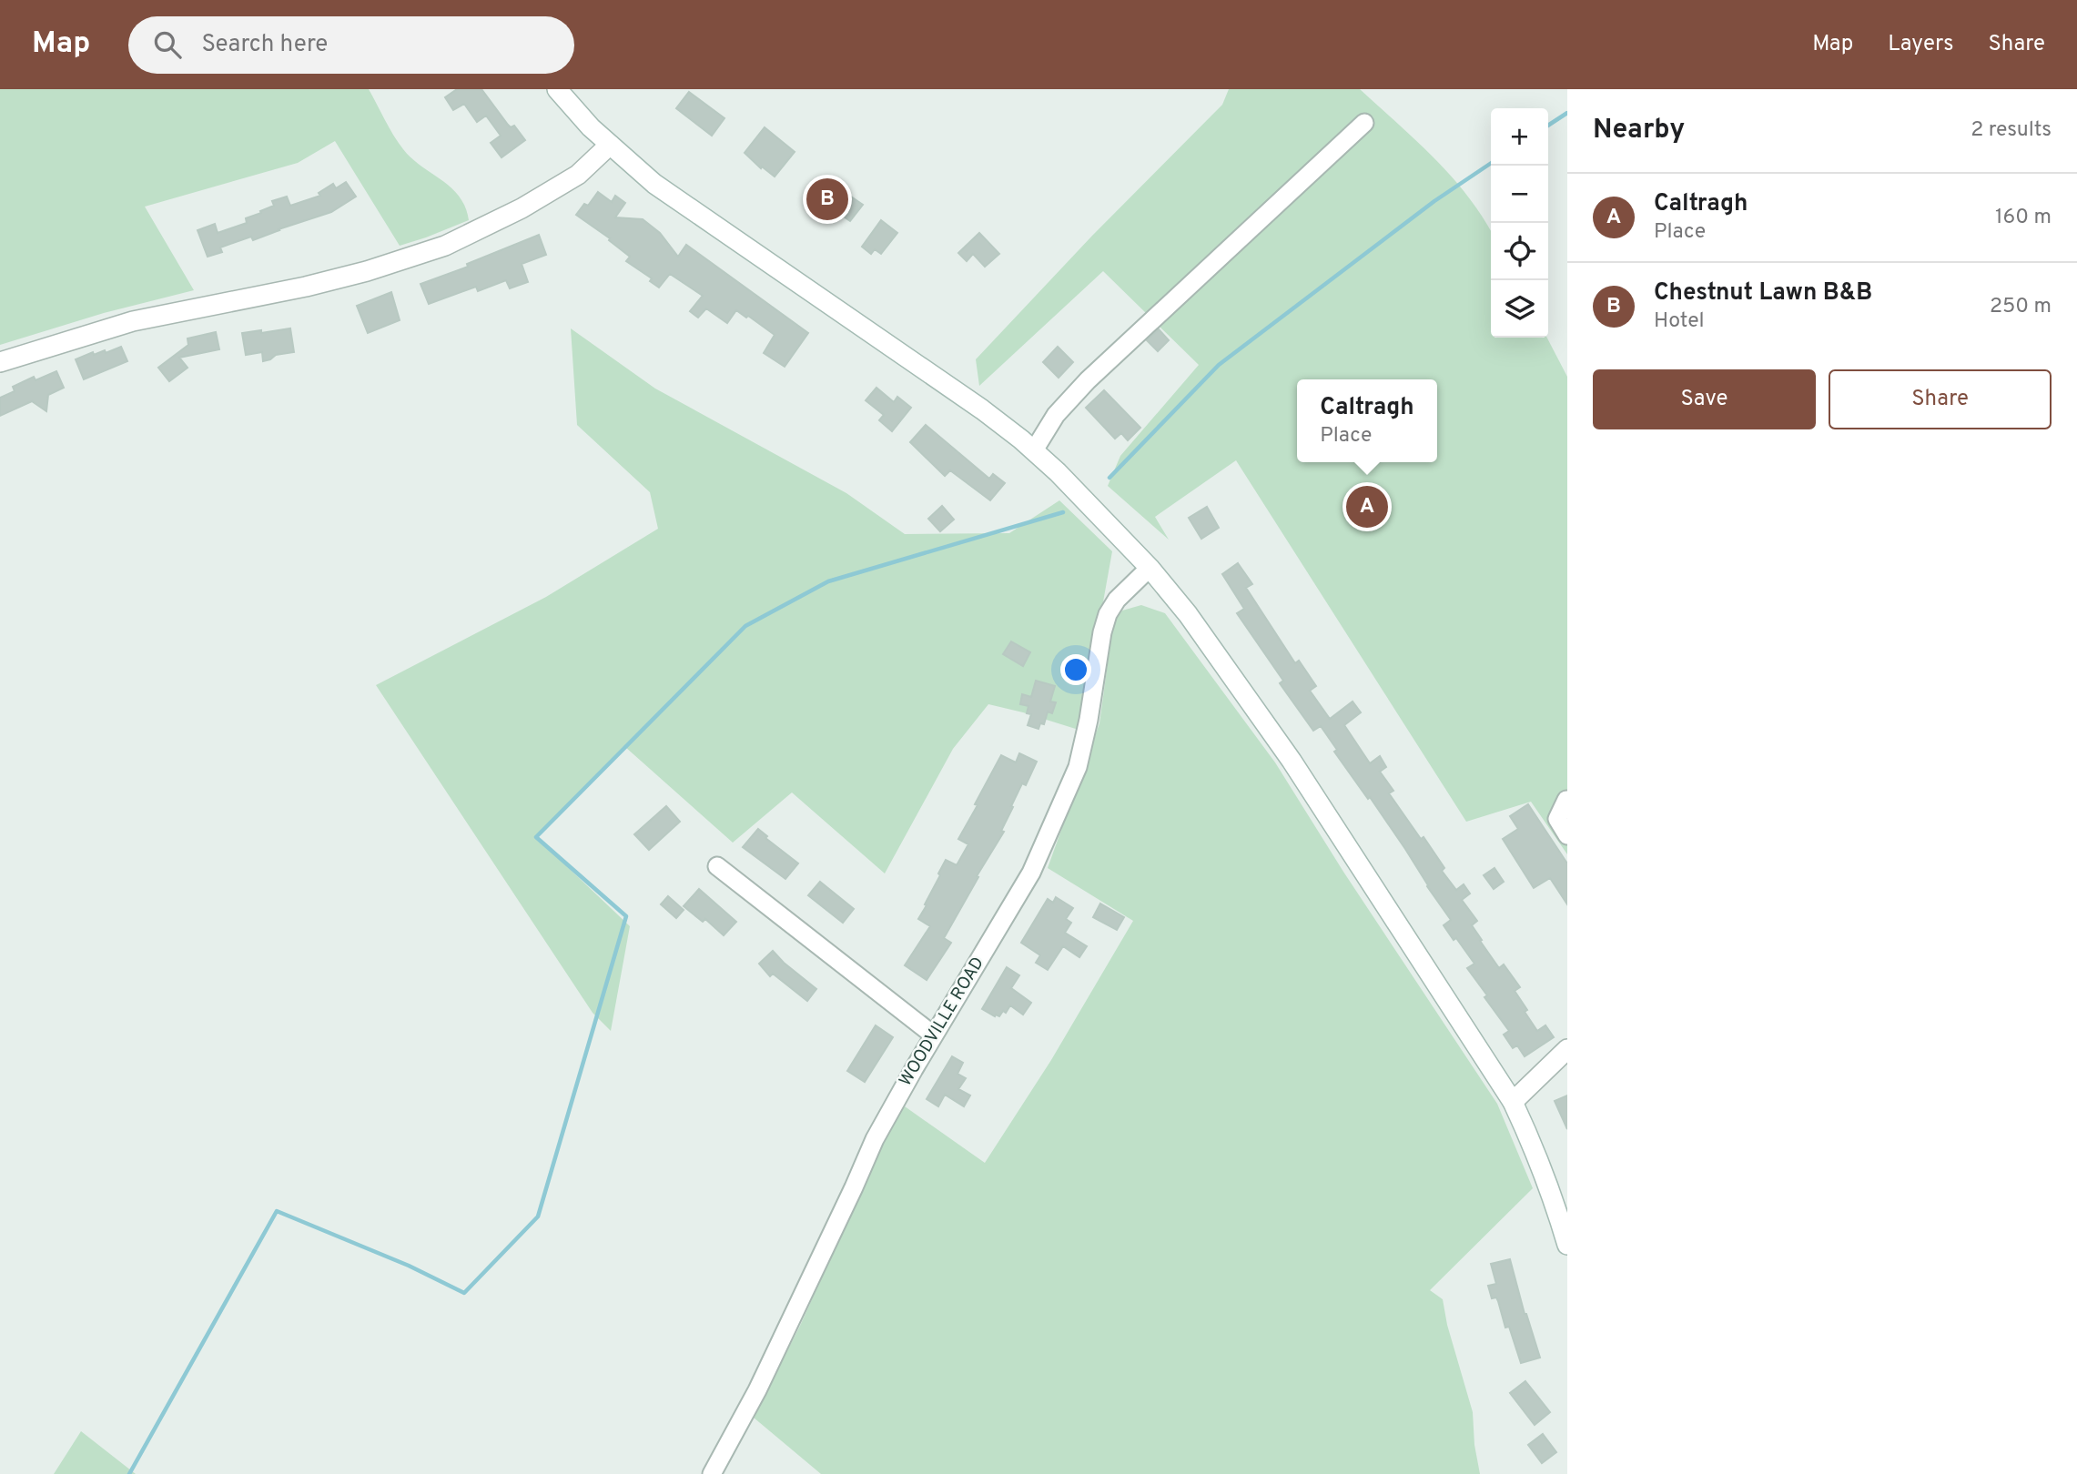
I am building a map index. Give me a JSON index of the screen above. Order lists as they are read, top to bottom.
{
  "streets": {
    "street": ["WOODVILLE ROAD"]
  },
  "page": {
    "header": "Map",
    "search": "Search here",
    "nav": ["Map", "Layers", "Share"],
    "heading": ["Nearby", "2 results"],
    "map_buttons": ["+", "−"],
    "list": [
      {
        "mark": "A",
        "name": "Caltragh",
        "note": "Place",
        "value": "160 m"
      },
      {
        "mark": "B",
        "name": "Chestnut Lawn B&B",
        "note": "Hotel",
        "value": "250 m"
      }
    ],
    "pins": ["B", "A"],
    "buttons": ["Save", "Share"],
    "popup": ["Caltragh", "Place"]
  }
}
